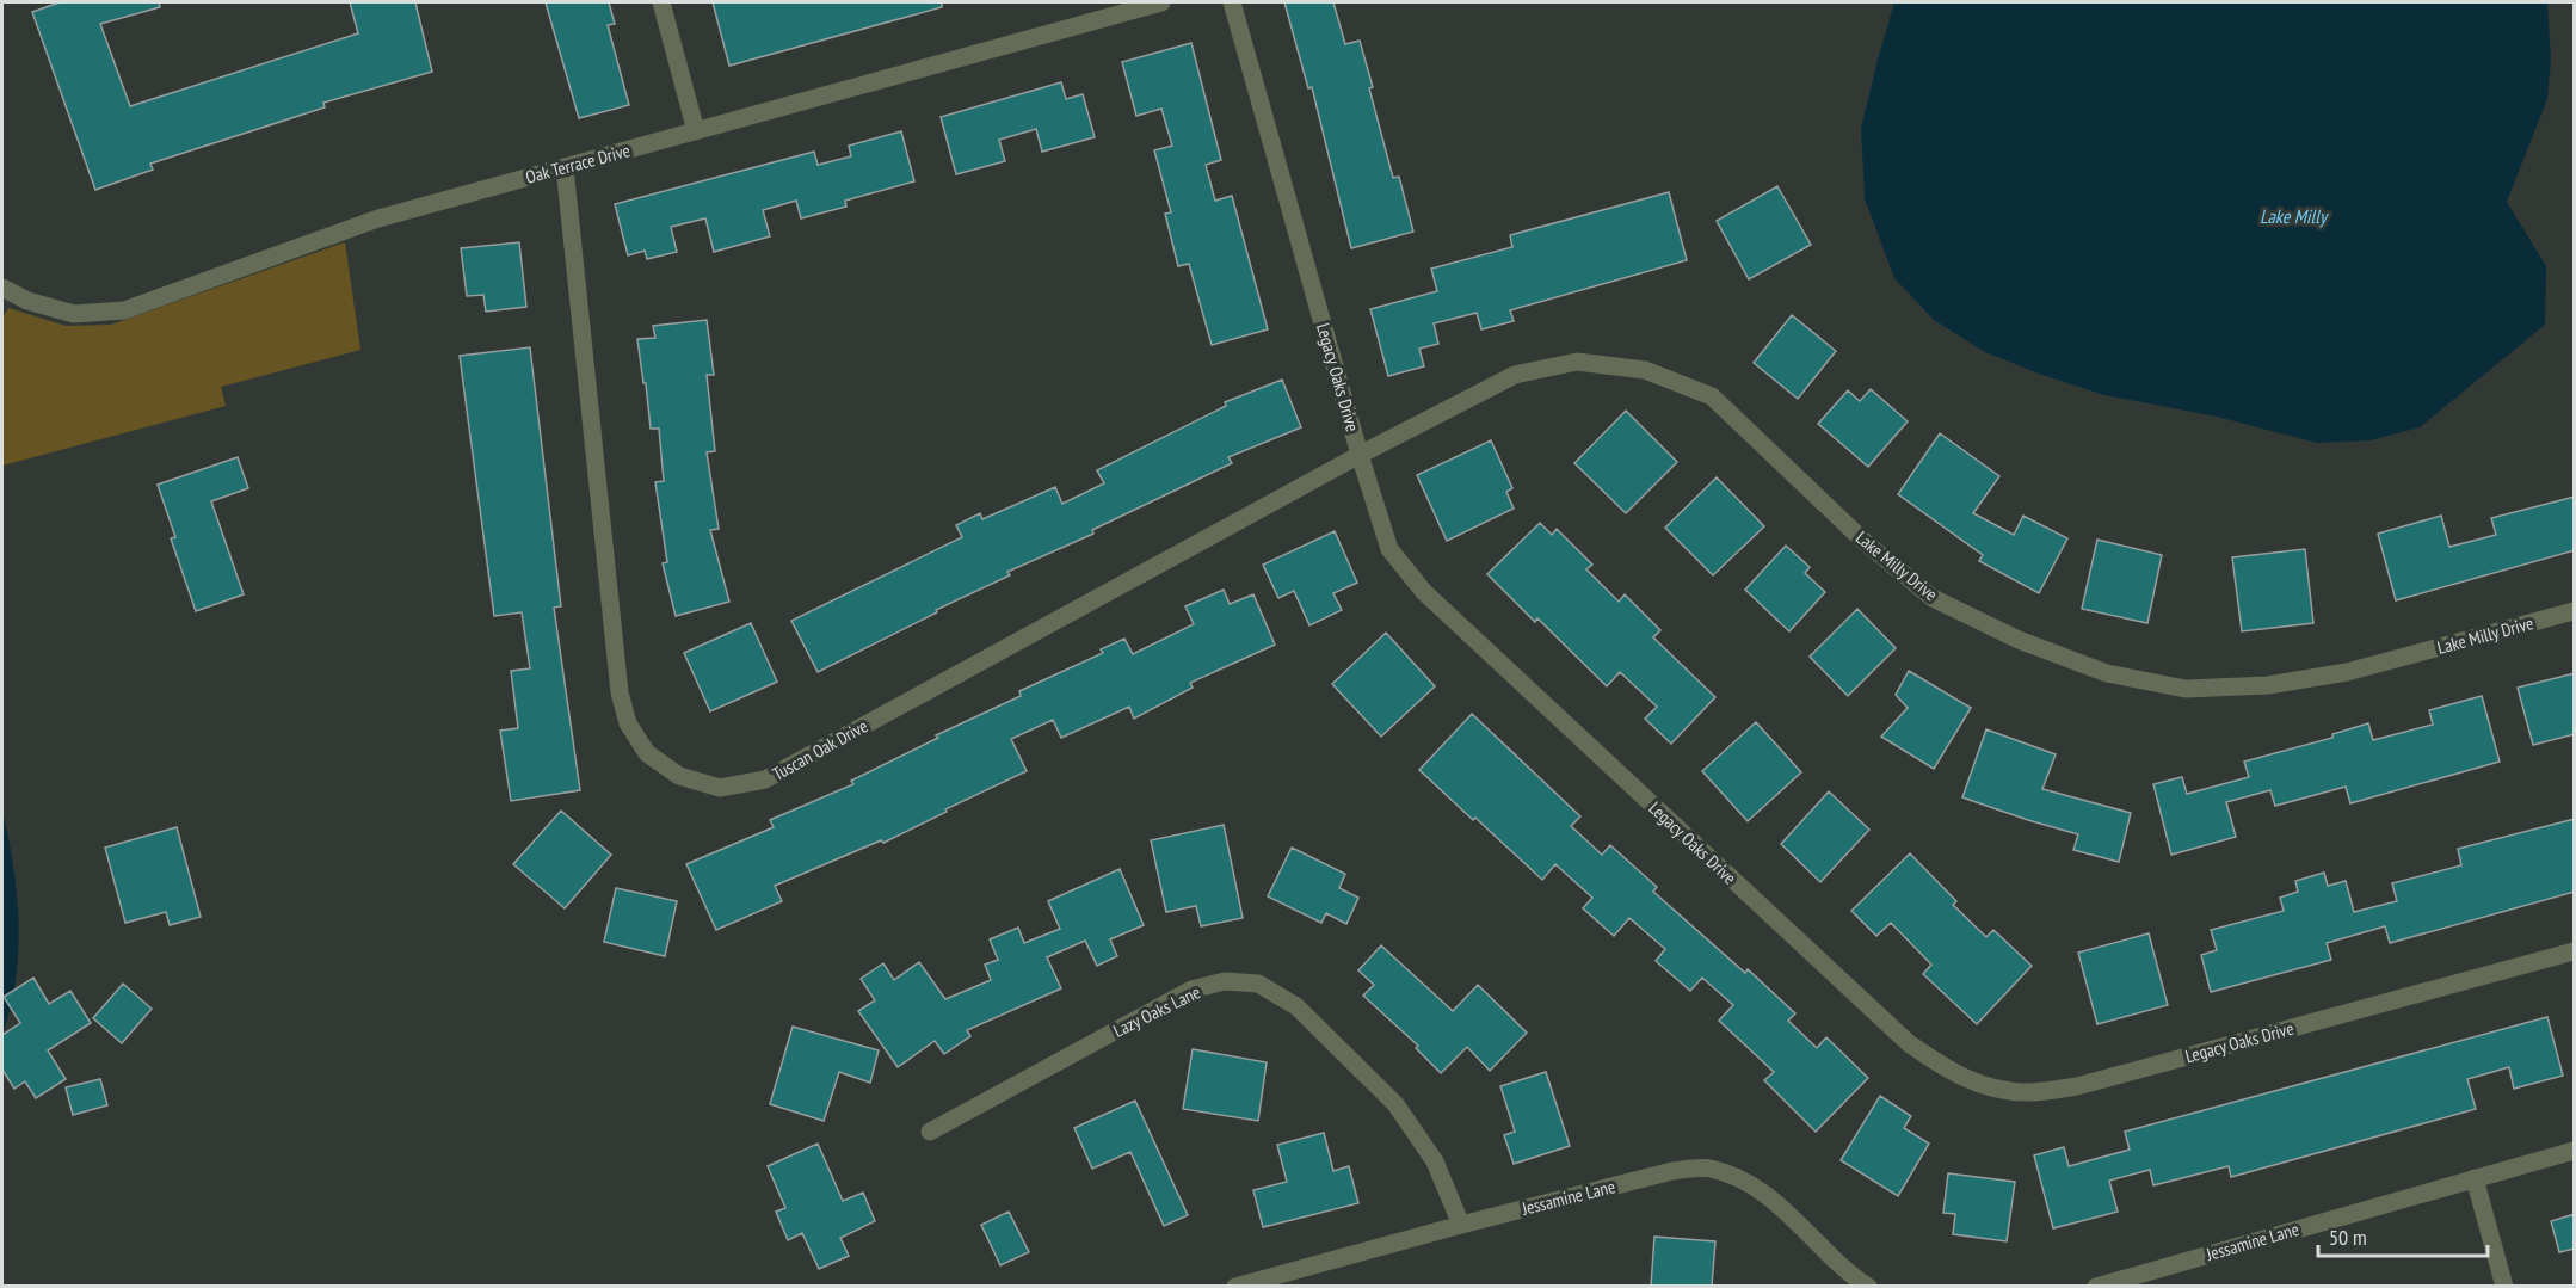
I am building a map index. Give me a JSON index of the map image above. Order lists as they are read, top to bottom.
{
  "streets": {
    "street": [
      "Oak Terrace Drive",
      "Legacy Oaks Drive",
      "Lake Milly Drive",
      "Tuscan Oak Drive",
      "Lazy Oaks Lane",
      "Jessamine Lane"
    ]
  },
  "crossings": [
    ["Oak Terrace Drive", "Tuscan Oak Drive"],
    ["Legacy Oaks Drive", "Lake Milly Drive"],
    ["Legacy Oaks Drive", "Tuscan Oak Drive"],
    ["Lake Milly Drive", "Tuscan Oak Drive"],
    ["Lazy Oaks Lane", "Jessamine Lane"]
  ],
  "water": ["Lake Milly"],
  "scale_bar": "50 m"
}
